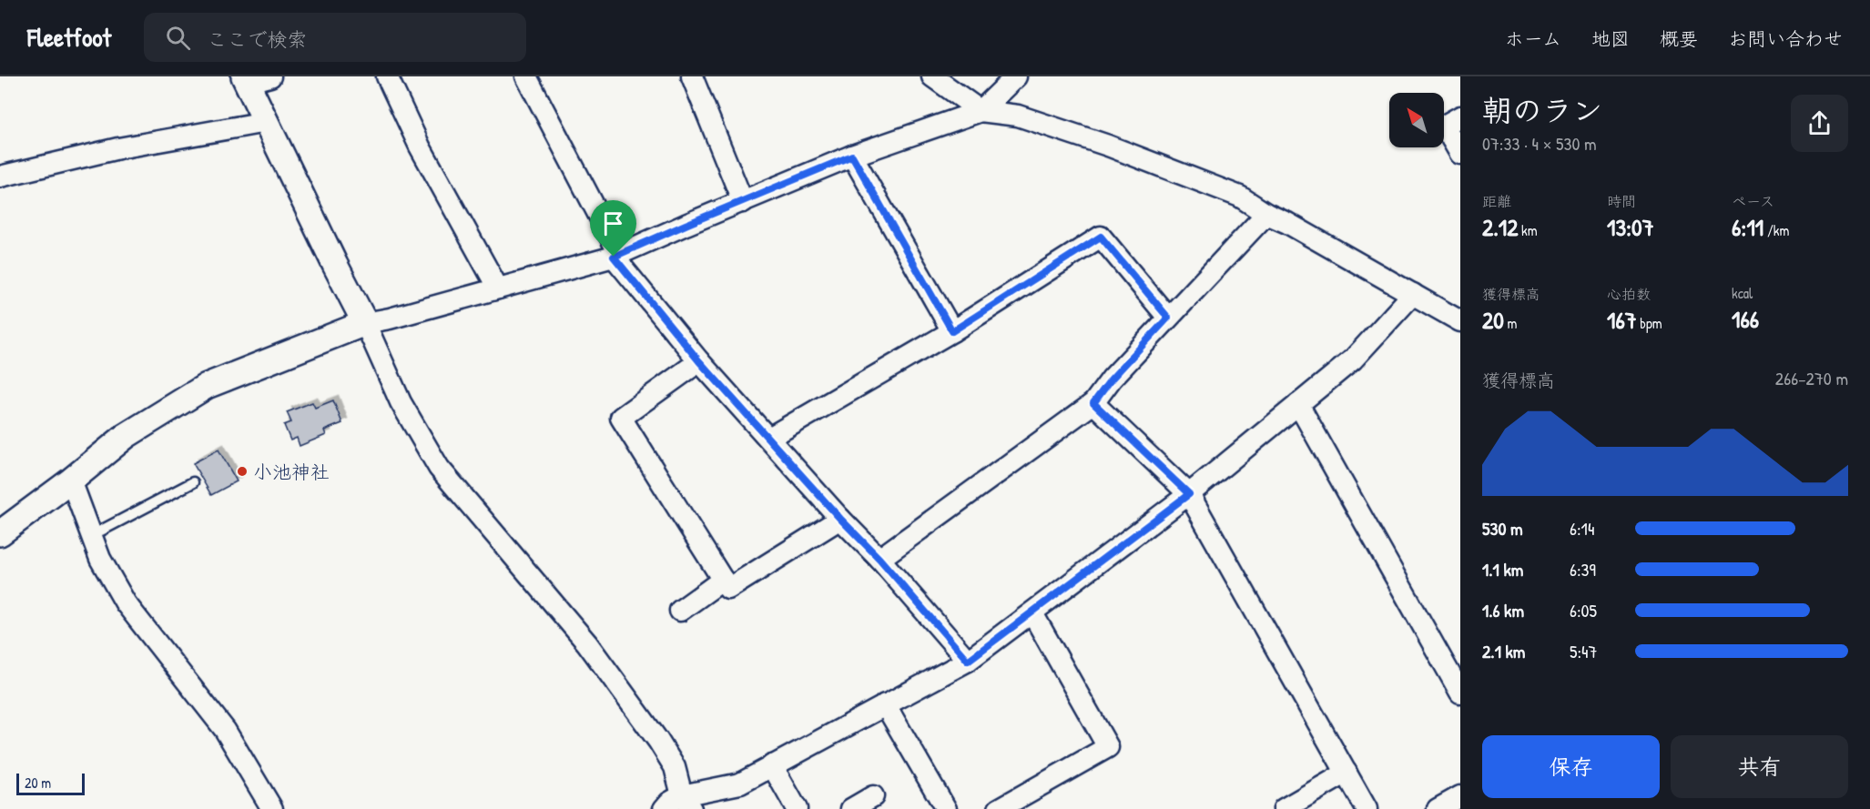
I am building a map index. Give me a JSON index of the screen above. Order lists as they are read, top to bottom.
{
  "places": ["小池神社"],
  "scale_bar": "20 m",
  "north": "top left",
  "page": {
    "header": "Fleetfoot",
    "search": "ここで検索",
    "nav": [
      "ホーム",
      "地図",
      "概要",
      "お問い合わせ"
    ],
    "heading": ["朝のラン", "07:33 · 4 × 530 m"],
    "stats": [
      ["距離", "2.12 km"],
      ["時間", "13:07"],
      ["ペース", "6:11 /km"],
      ["獲得標高", "20 m"],
      ["心拍数", "167 bpm"],
      ["kcal", "166"]
    ],
    "chart": ["獲得標高", "266–270 m"],
    "list": [
      {
        "name": "530 m",
        "note": "6:14"
      },
      {
        "name": "1.1 km",
        "note": "6:39"
      },
      {
        "name": "1.6 km",
        "note": "6:05"
      },
      {
        "name": "2.1 km",
        "note": "5:47"
      }
    ],
    "buttons": ["保存", "共有"],
    "scale": "20 m"
  }
}
